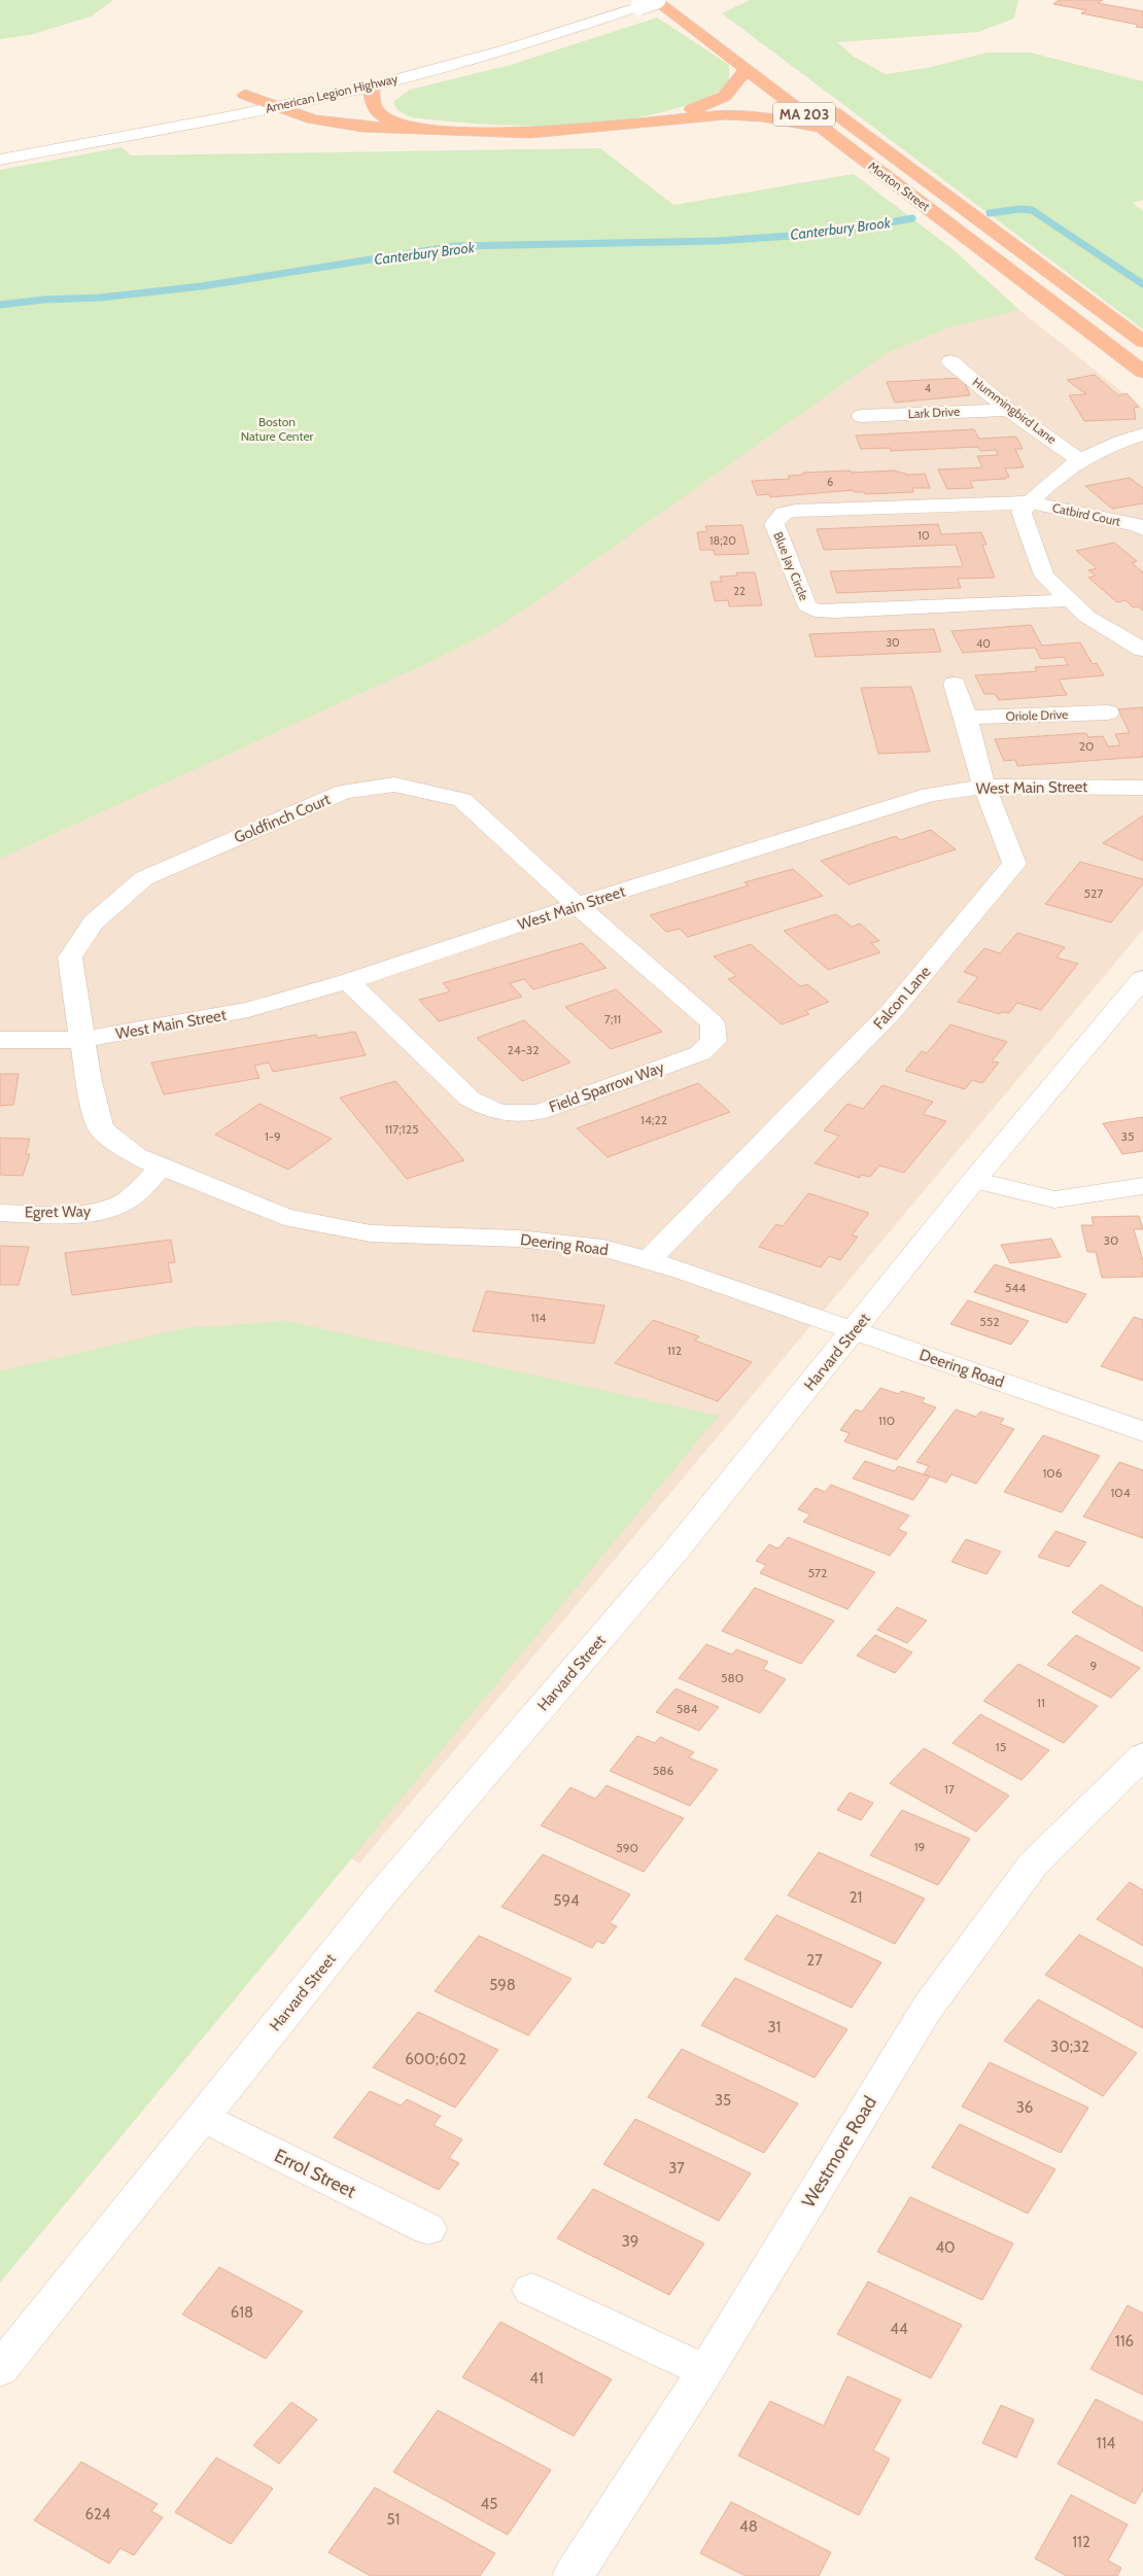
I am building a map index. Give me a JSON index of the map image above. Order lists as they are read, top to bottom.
{
  "streets": {
    "highway": ["MA 203", "Morton Street"],
    "street": [
      "American Legion Highway",
      "Hummingbird Lane",
      "Lark Drive",
      "Catbird Court",
      "Blue Jay Circle",
      "Oriole Drive",
      "West Main Street",
      "Goldfinch Court",
      "Falcon Lane",
      "Field Sparrow Way",
      "Egret Way",
      "Deering Road",
      "Harvard Street",
      "Westmore Road",
      "Errol Street"
    ]
  },
  "crossings": [
    ["American Legion Highway", "Morton Street"],
    ["Hummingbird Lane", "Lark Drive"],
    ["Catbird Court", "Blue Jay Circle"],
    ["Oriole Drive", "Falcon Lane"],
    ["West Main Street", "Goldfinch Court"],
    ["West Main Street", "Falcon Lane"],
    ["West Main Street", "Field Sparrow Way"],
    ["West Main Street", "Deering Road"],
    ["Goldfinch Court", "Field Sparrow Way"],
    ["Goldfinch Court", "Deering Road"],
    ["Falcon Lane", "Deering Road"],
    ["Egret Way", "Deering Road"],
    ["Deering Road", "Harvard Street"],
    ["Harvard Street", "Errol Street"]
  ],
  "water": ["Canterbury Brook"],
  "parks": ["Boston Nature Center"],
  "house_numbers": [
    "4",
    "6",
    "10",
    "18;20",
    "22",
    "30",
    "40",
    "20",
    "527",
    "7;11",
    "24-32",
    "14;22",
    "117;125",
    "1-9",
    "35",
    "30",
    "544",
    "114",
    "552",
    "112",
    "110",
    "106",
    "104",
    "572",
    "9",
    "580",
    "11",
    "584",
    "15",
    "586",
    "17",
    "19",
    "590",
    "21",
    "594",
    "27",
    "598",
    "31",
    "30;32",
    "600;602",
    "35",
    "36",
    "37",
    "39",
    "40",
    "618",
    "44",
    "116",
    "41",
    "114",
    "45",
    "624",
    "51",
    "48",
    "112"
  ]
}
